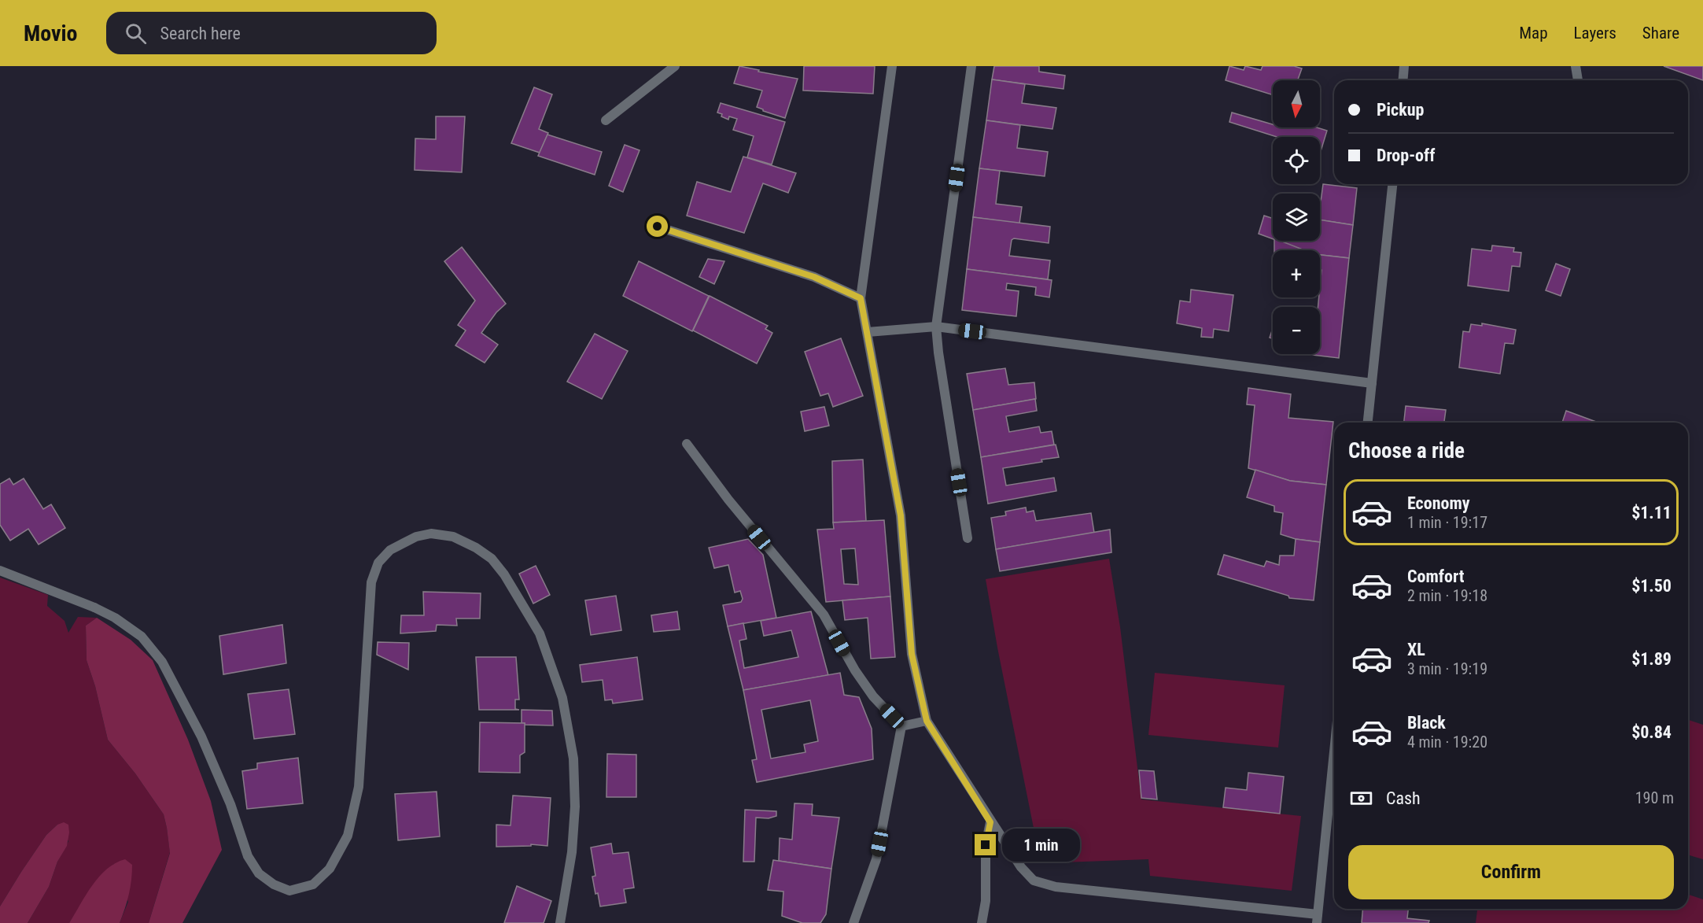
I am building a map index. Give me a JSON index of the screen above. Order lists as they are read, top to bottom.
{
  "north": "bottom",
  "page": {
    "header": "Movio",
    "search": "Search here",
    "nav": ["Map", "Layers", "Share"],
    "map_buttons": ["+", "−"],
    "banner": ["Pickup", "Drop-off"],
    "heading": "Choose a ride",
    "list": [
      {
        "name": "Economy",
        "note": "1 min · 19:17",
        "value": "$1.11"
      },
      {
        "name": "Comfort",
        "note": "2 min · 19:18",
        "value": "$1.50"
      },
      {
        "name": "XL",
        "note": "3 min · 19:19",
        "value": "$1.89"
      },
      {
        "name": "Black",
        "note": "4 min · 19:20",
        "value": "$0.84"
      }
    ],
    "pay": ["Cash", "190 m"],
    "bubble": "1 min",
    "buttons": "Confirm"
  }
}
